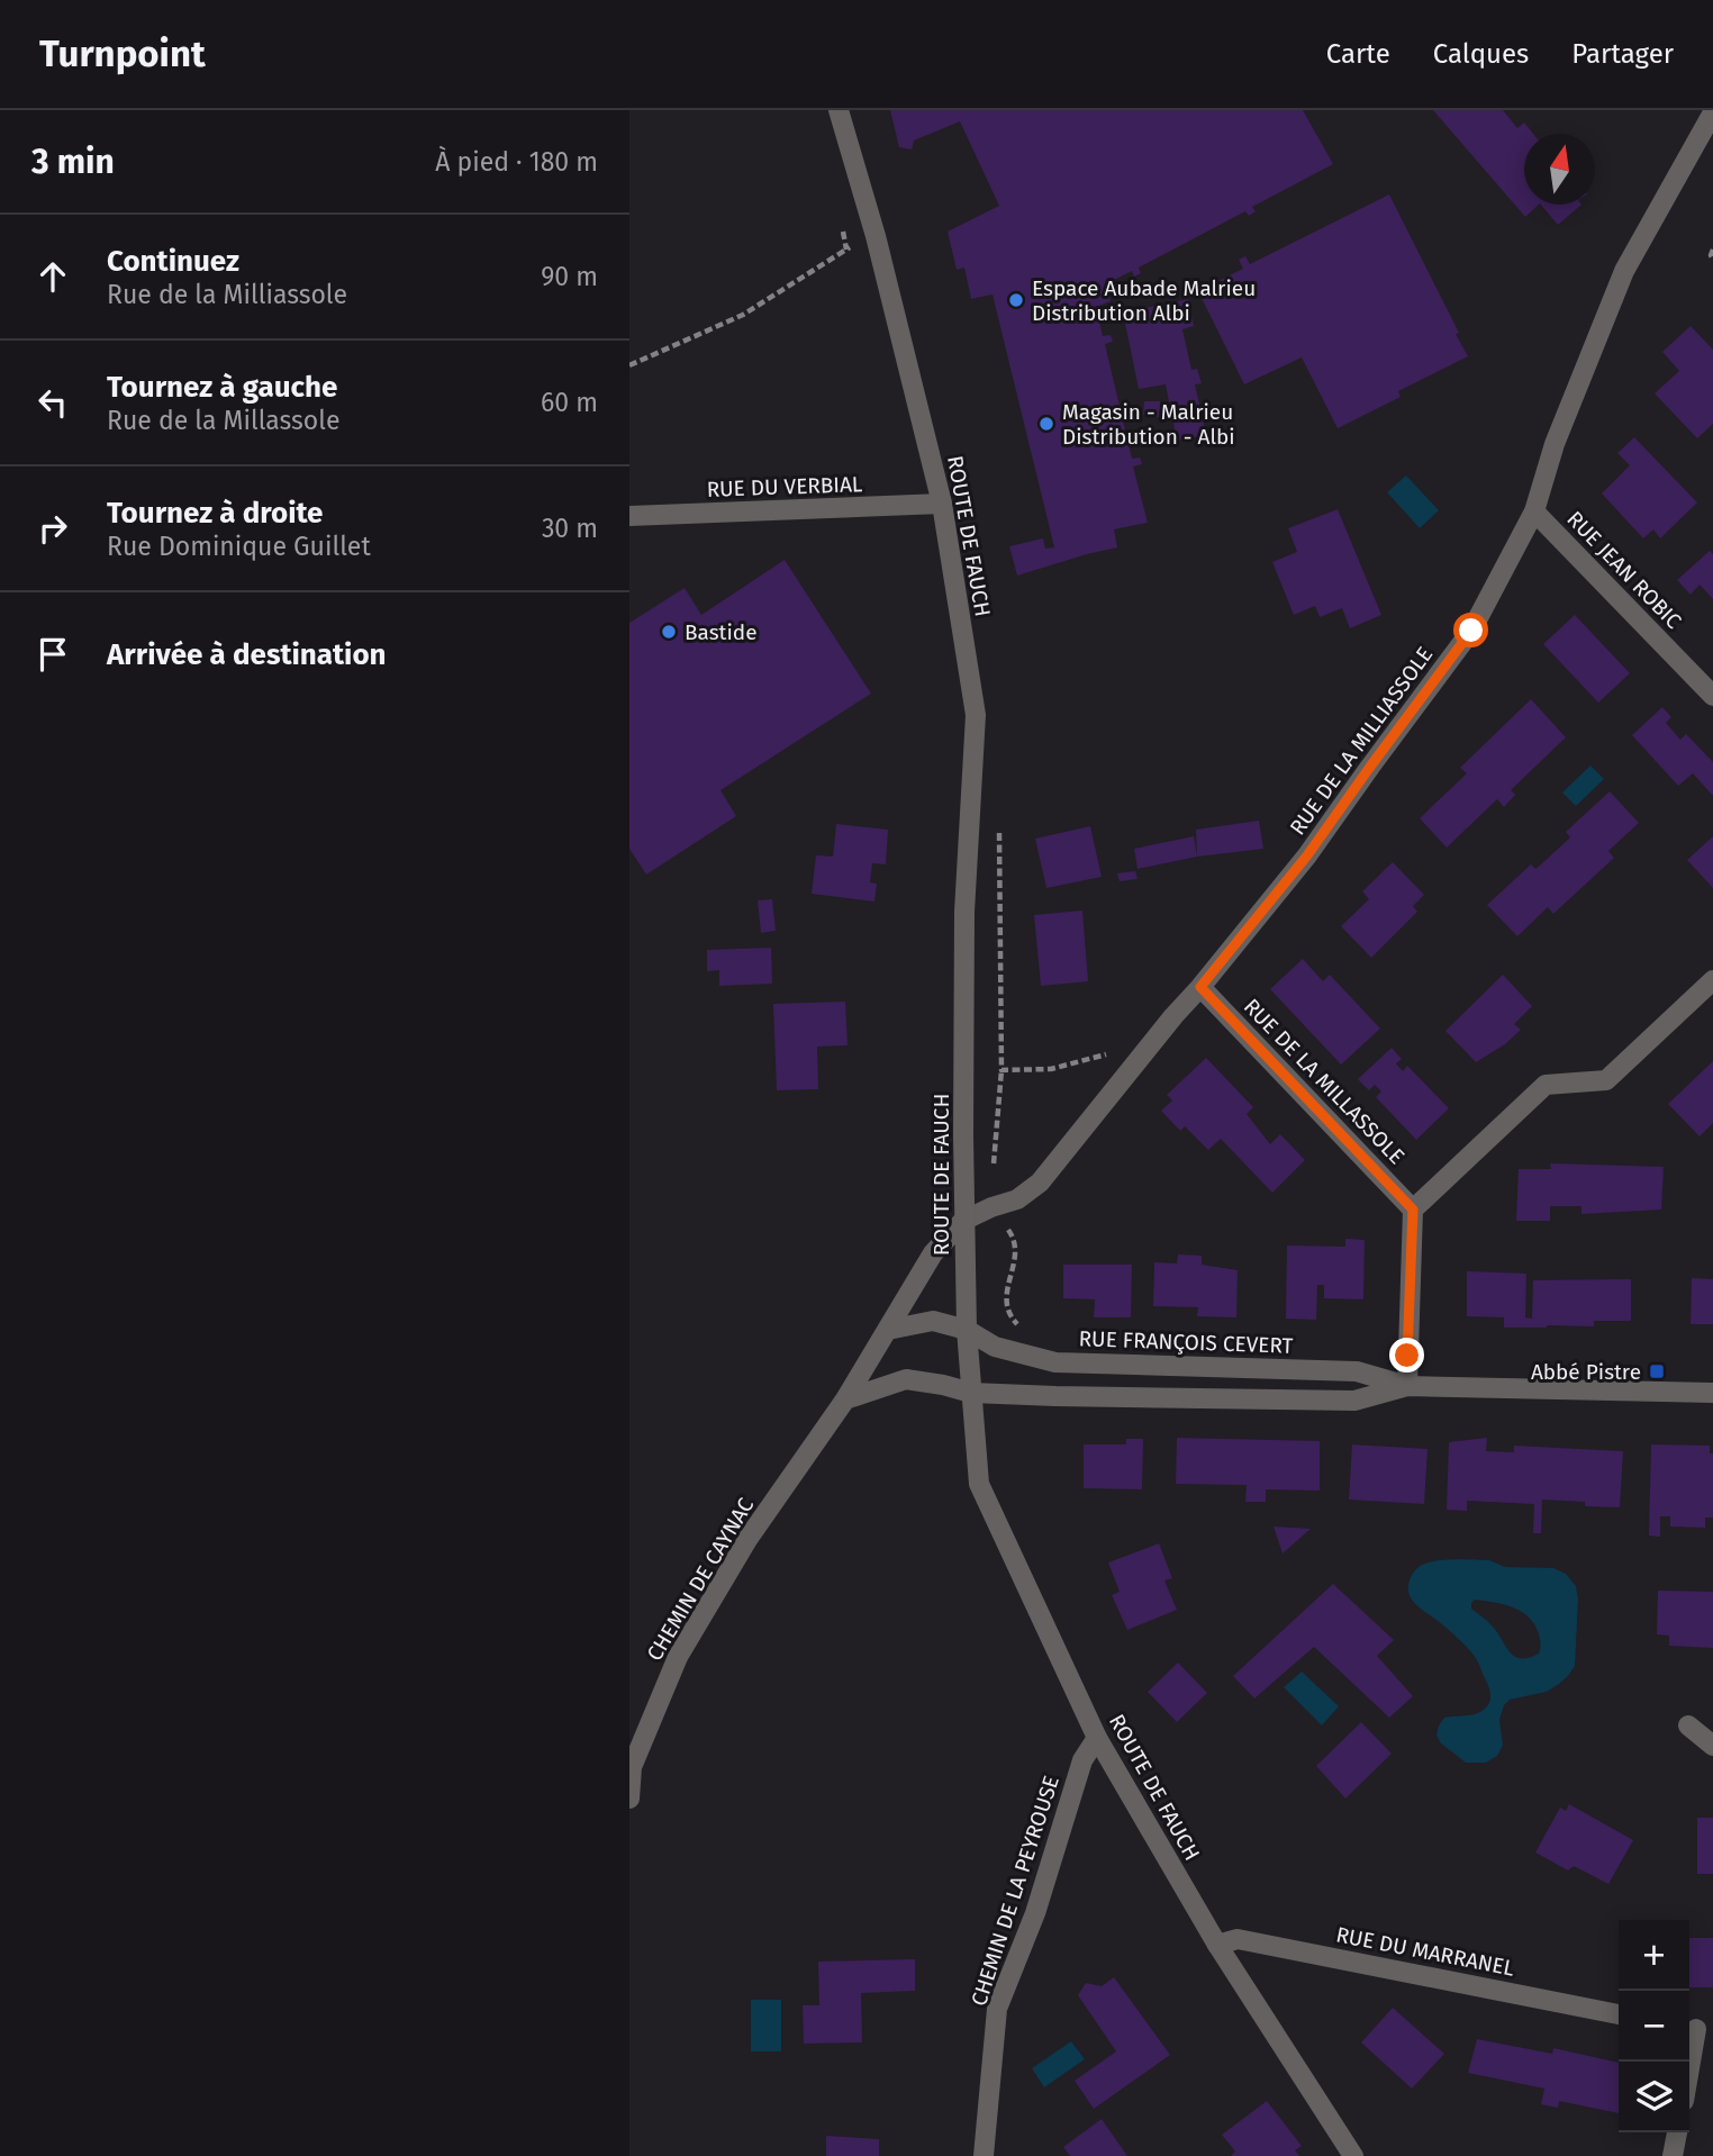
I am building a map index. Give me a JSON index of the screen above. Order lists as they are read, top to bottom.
{
  "streets": {
    "street": [
      "RUE DU VERBIAL",
      "ROUTE DE FAUCH",
      "RUE JEAN ROBIC",
      "RUE DE LA MILLIASSOLE",
      "RUE DE LA MILLASSOLE",
      "RUE FRANÇOIS CEVERT",
      "CHEMIN DE CAYNAC",
      "CHEMIN DE LA PEYROUSE",
      "RUE DU MARRANEL"
    ]
  },
  "crossings": [
    ["RUE DU VERBIAL", "ROUTE DE FAUCH"],
    ["ROUTE DE FAUCH", "RUE DE LA MILLIASSOLE"],
    ["ROUTE DE FAUCH", "RUE FRANÇOIS CEVERT"],
    ["ROUTE DE FAUCH", "CHEMIN DE CAYNAC"],
    ["ROUTE DE FAUCH", "CHEMIN DE LA PEYROUSE"],
    ["ROUTE DE FAUCH", "RUE DU MARRANEL"],
    ["RUE JEAN ROBIC", "RUE DE LA MILLIASSOLE"],
    ["RUE DE LA MILLIASSOLE", "RUE DE LA MILLASSOLE"],
    ["RUE DE LA MILLIASSOLE", "CHEMIN DE CAYNAC"]
  ],
  "places": {
    "other": ["Espace Aubade Malrieu Distribution Albi", "Magasin - Malrieu Distribution - Albi", "Bastide"],
    "transit": ["Abbé Pistre"]
  },
  "north": "top",
  "page": {
    "header": "Turnpoint",
    "nav": ["Carte", "Calques", "Partager"],
    "heading": ["3 min", "À pied · 180 m"],
    "list": [
      ["Continuez", "Rue de la Milliassole", "90 m"],
      ["Tournez à gauche", "Rue de la Millassole", "60 m"],
      ["Tournez à droite", "Rue Dominique Guillet", "30 m"],
      "Arrivée à destination"
    ],
    "map_buttons": ["+", "−"]
  }
}
